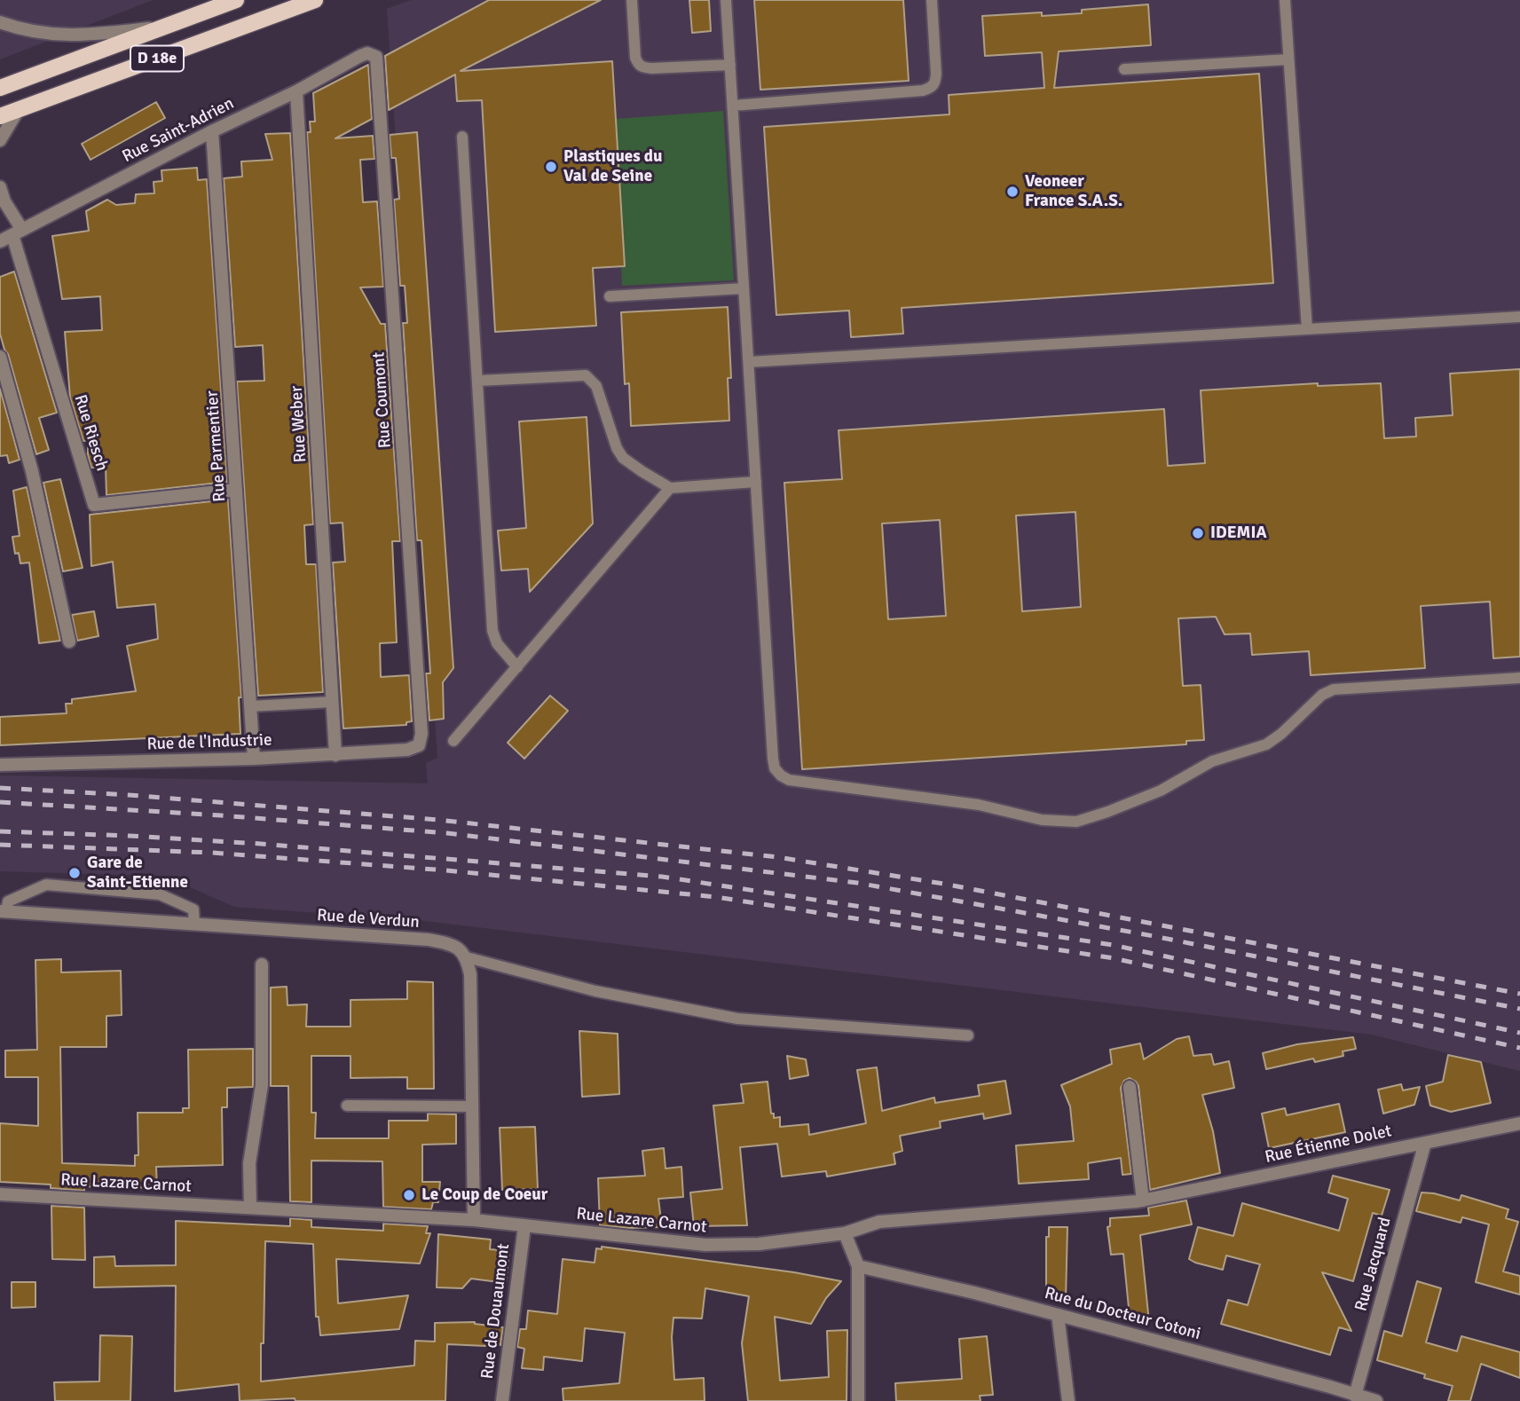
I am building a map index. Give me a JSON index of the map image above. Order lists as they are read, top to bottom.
{
  "streets": {
    "main road": ["D 18e"],
    "street": [
      "Rue Saint-Adrien",
      "Rue Coumont",
      "Rue Weber",
      "Rue Riesch",
      "Rue Parmentier",
      "Rue de l'Industrie",
      "Rue de Verdun",
      "Rue Étienne Dolet",
      "Rue Lazare Carnot",
      "Rue Jacquard",
      "Rue de Douaumont",
      "Rue du Docteur Cotoni"
    ]
  },
  "crossings": [
    ["Rue Saint-Adrien", "Rue Coumont"],
    ["Rue Saint-Adrien", "Rue Weber"],
    ["Rue Saint-Adrien", "Rue Riesch"],
    ["Rue Saint-Adrien", "Rue Parmentier"],
    ["Rue Coumont", "Rue de l'Industrie"],
    ["Rue Weber", "Rue de l'Industrie"],
    ["Rue Riesch", "Rue Parmentier"],
    ["Rue Parmentier", "Rue de l'Industrie"],
    ["Rue Étienne Dolet", "Rue Lazare Carnot"],
    ["Rue Étienne Dolet", "Rue Jacquard"],
    ["Rue Lazare Carnot", "Rue de Douaumont"],
    ["Rue Jacquard", "Rue du Docteur Cotoni"]
  ],
  "places": [
    "Plastiques du Val de Seine",
    "Veoneer France S.A.S.",
    "IDEMIA",
    "Gare de Saint-Etienne",
    "Le Coup de Coeur"
  ]
}
